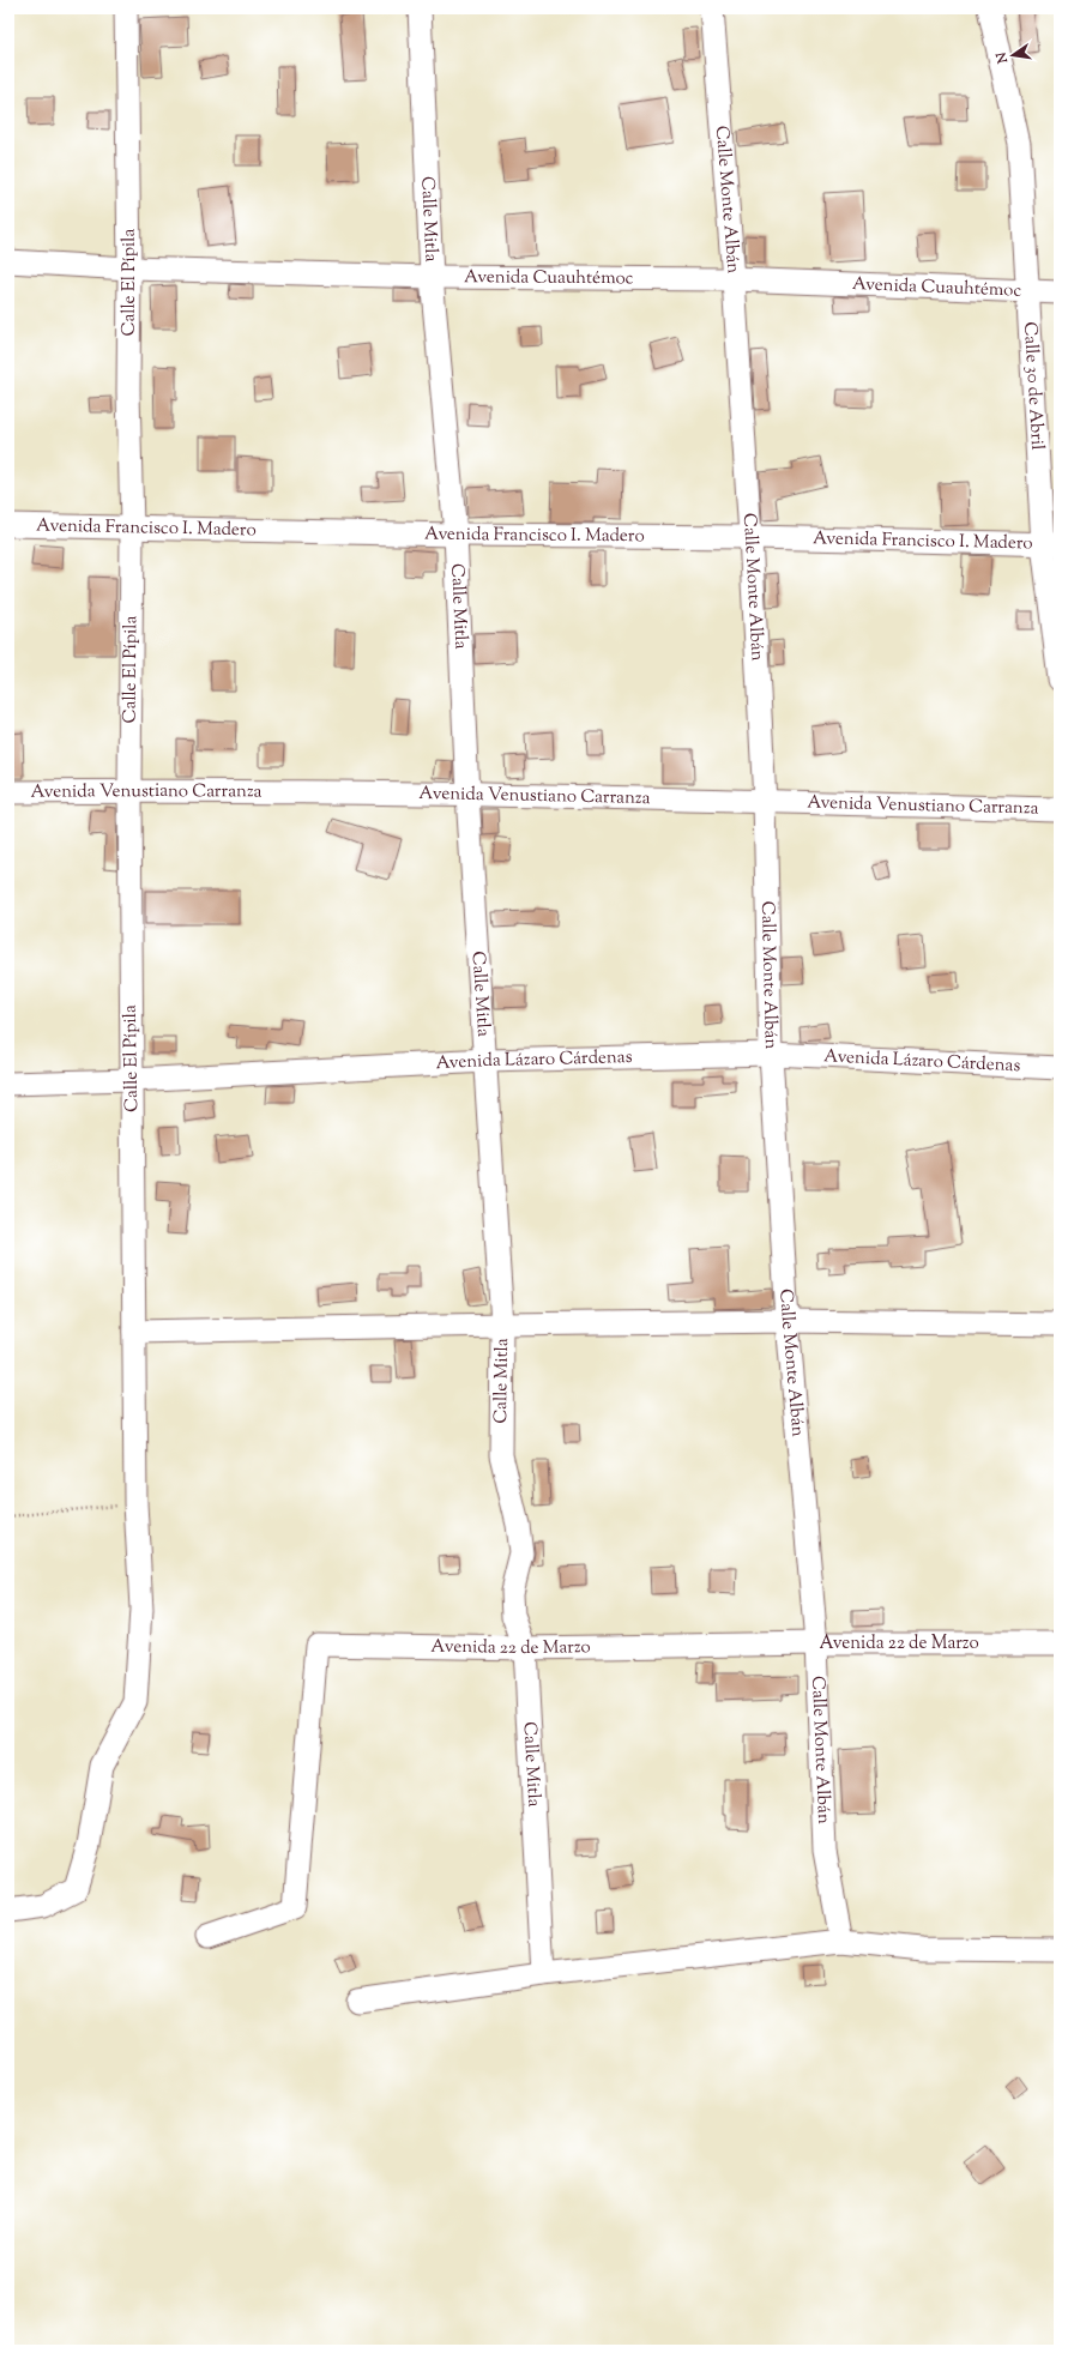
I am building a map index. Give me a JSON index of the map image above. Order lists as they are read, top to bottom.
{
  "streets": {
    "street": [
      "Calle Monte Albán",
      "Calle Mitla",
      "Avenida Cuauhtémoc",
      "Calle El Pípila",
      "Calle 30 de Abril",
      "Avenida Francisco I. Madero",
      "Avenida Venustiano Carranza",
      "Avenida Lázaro Cárdenas",
      "Avenida 22 de Marzo"
    ]
  },
  "crossings": [
    ["Calle Monte Albán", "Avenida Cuauhtémoc"],
    ["Calle Monte Albán", "Avenida Francisco I. Madero"],
    ["Calle Monte Albán", "Avenida Venustiano Carranza"],
    ["Calle Monte Albán", "Avenida Lázaro Cárdenas"],
    ["Calle Monte Albán", "Avenida 22 de Marzo"],
    ["Calle Mitla", "Avenida Cuauhtémoc"],
    ["Calle Mitla", "Avenida Francisco I. Madero"],
    ["Calle Mitla", "Avenida Venustiano Carranza"],
    ["Calle Mitla", "Avenida Lázaro Cárdenas"],
    ["Calle Mitla", "Avenida 22 de Marzo"],
    ["Avenida Cuauhtémoc", "Calle El Pípila"],
    ["Avenida Cuauhtémoc", "Calle 30 de Abril"],
    ["Calle El Pípila", "Avenida Francisco I. Madero"],
    ["Calle El Pípila", "Avenida Venustiano Carranza"],
    ["Calle El Pípila", "Avenida Lázaro Cárdenas"],
    ["Calle 30 de Abril", "Avenida Francisco I. Madero"]
  ],
  "north": "left"
}
